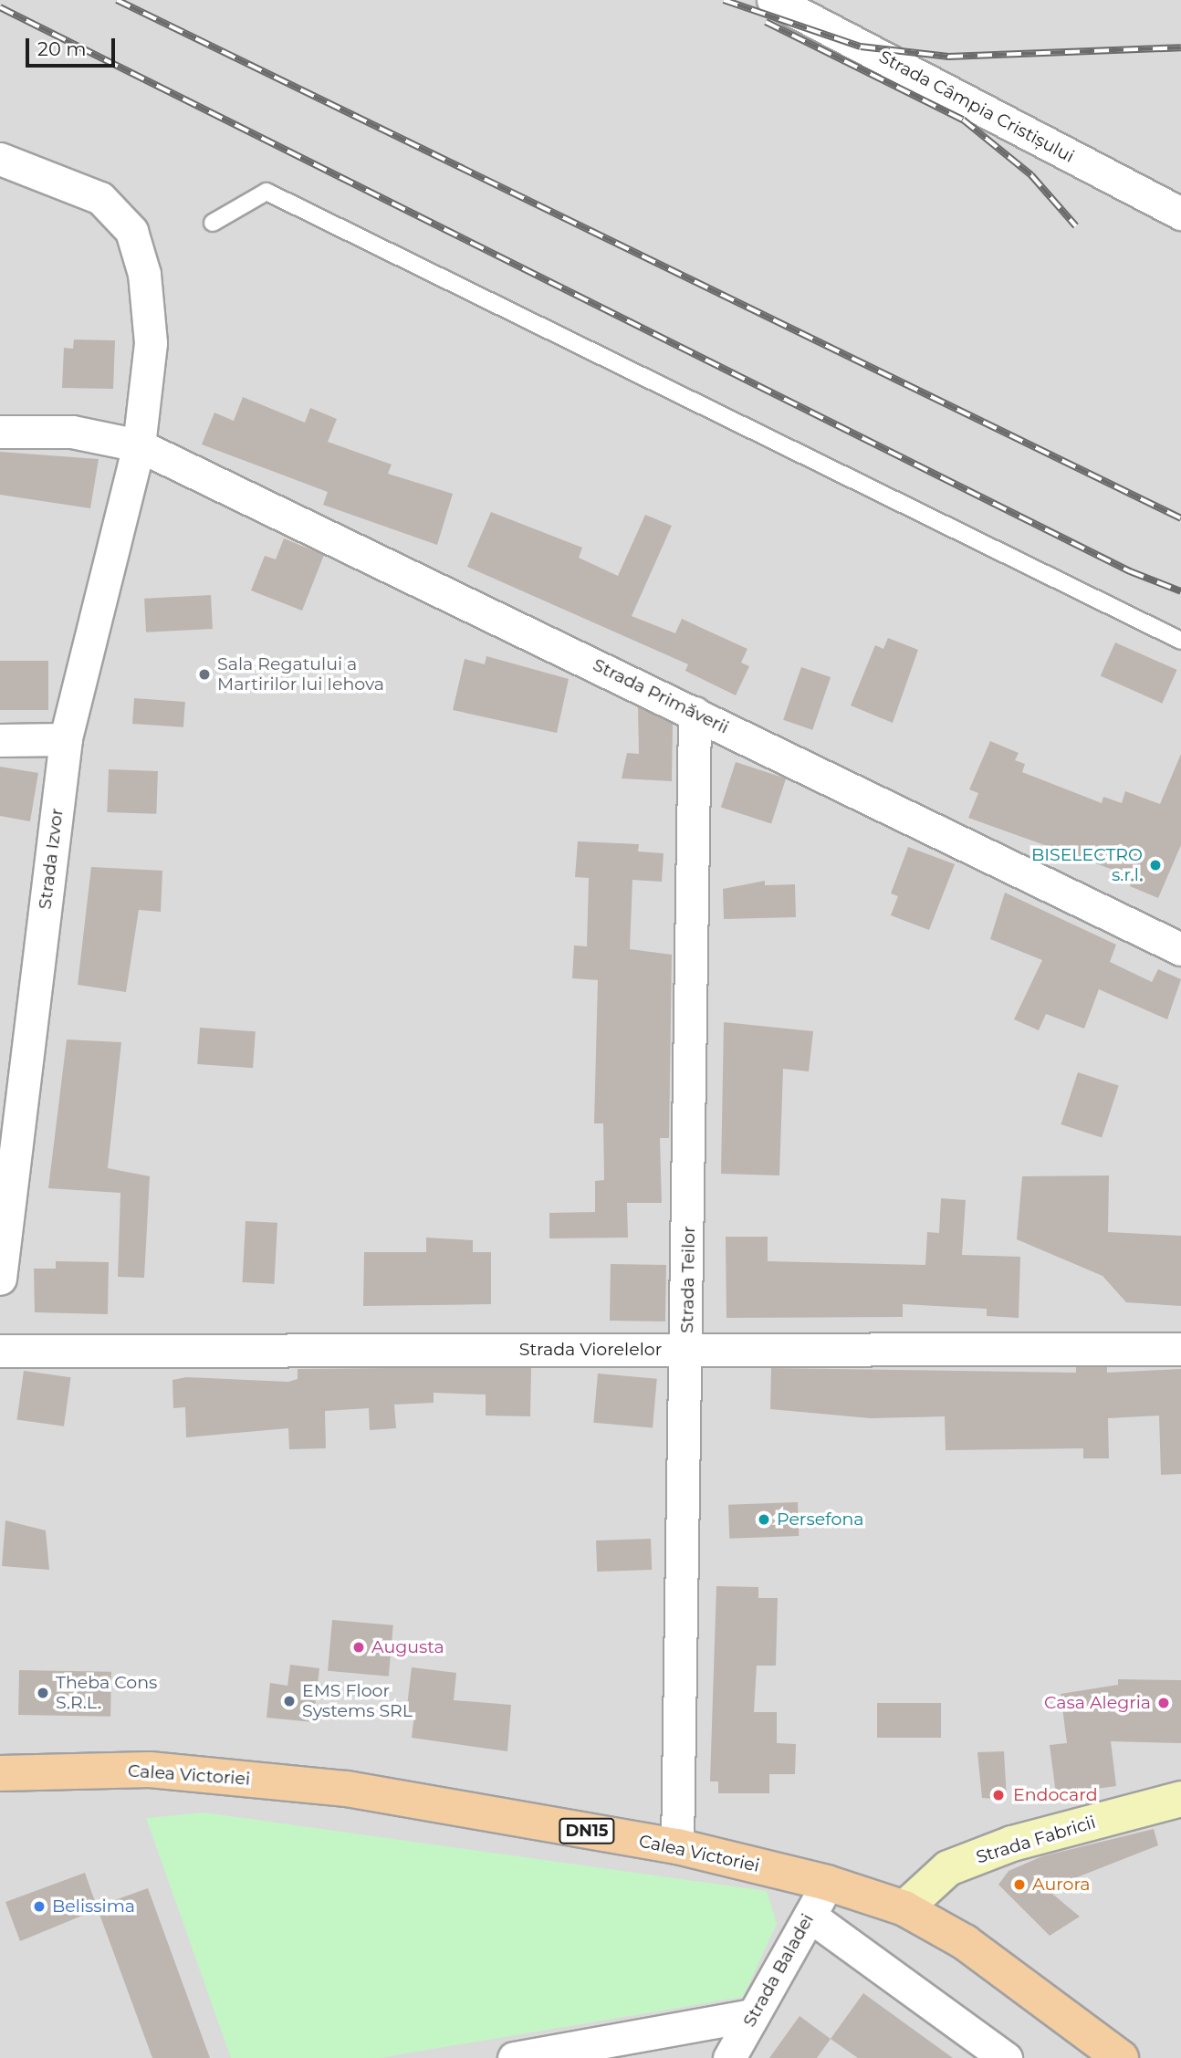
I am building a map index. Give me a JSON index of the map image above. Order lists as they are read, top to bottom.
{
  "streets": {
    "main road": ["Calea Victoriei", "DN15"],
    "street": [
      "Strada Câmpia Cristișului",
      "Strada Primăverii",
      "Strada Izvor",
      "Strada Teilor",
      "Strada Viorelelor",
      "Strada Fabricii",
      "Strada Baladei"
    ]
  },
  "crossings": [
    ["Strada Primăverii", "Strada Izvor"],
    ["Strada Primăverii", "Strada Teilor"],
    ["Strada Teilor", "Strada Viorelelor"],
    ["Strada Teilor", "Calea Victoriei"],
    ["Calea Victoriei", "Strada Fabricii"],
    ["Calea Victoriei", "Strada Baladei"]
  ],
  "places": [
    "Sala Regatului a Martirilor lui Iehova",
    "BISELECTRO s.r.l.",
    "Persefona",
    "Augusta",
    "Theba Cons S.R.L.",
    "EMS Floor Systems SRL",
    "Casa Alegria",
    "Endocard",
    "Aurora",
    "Belissima"
  ],
  "scale_bar": "20 m"
}
